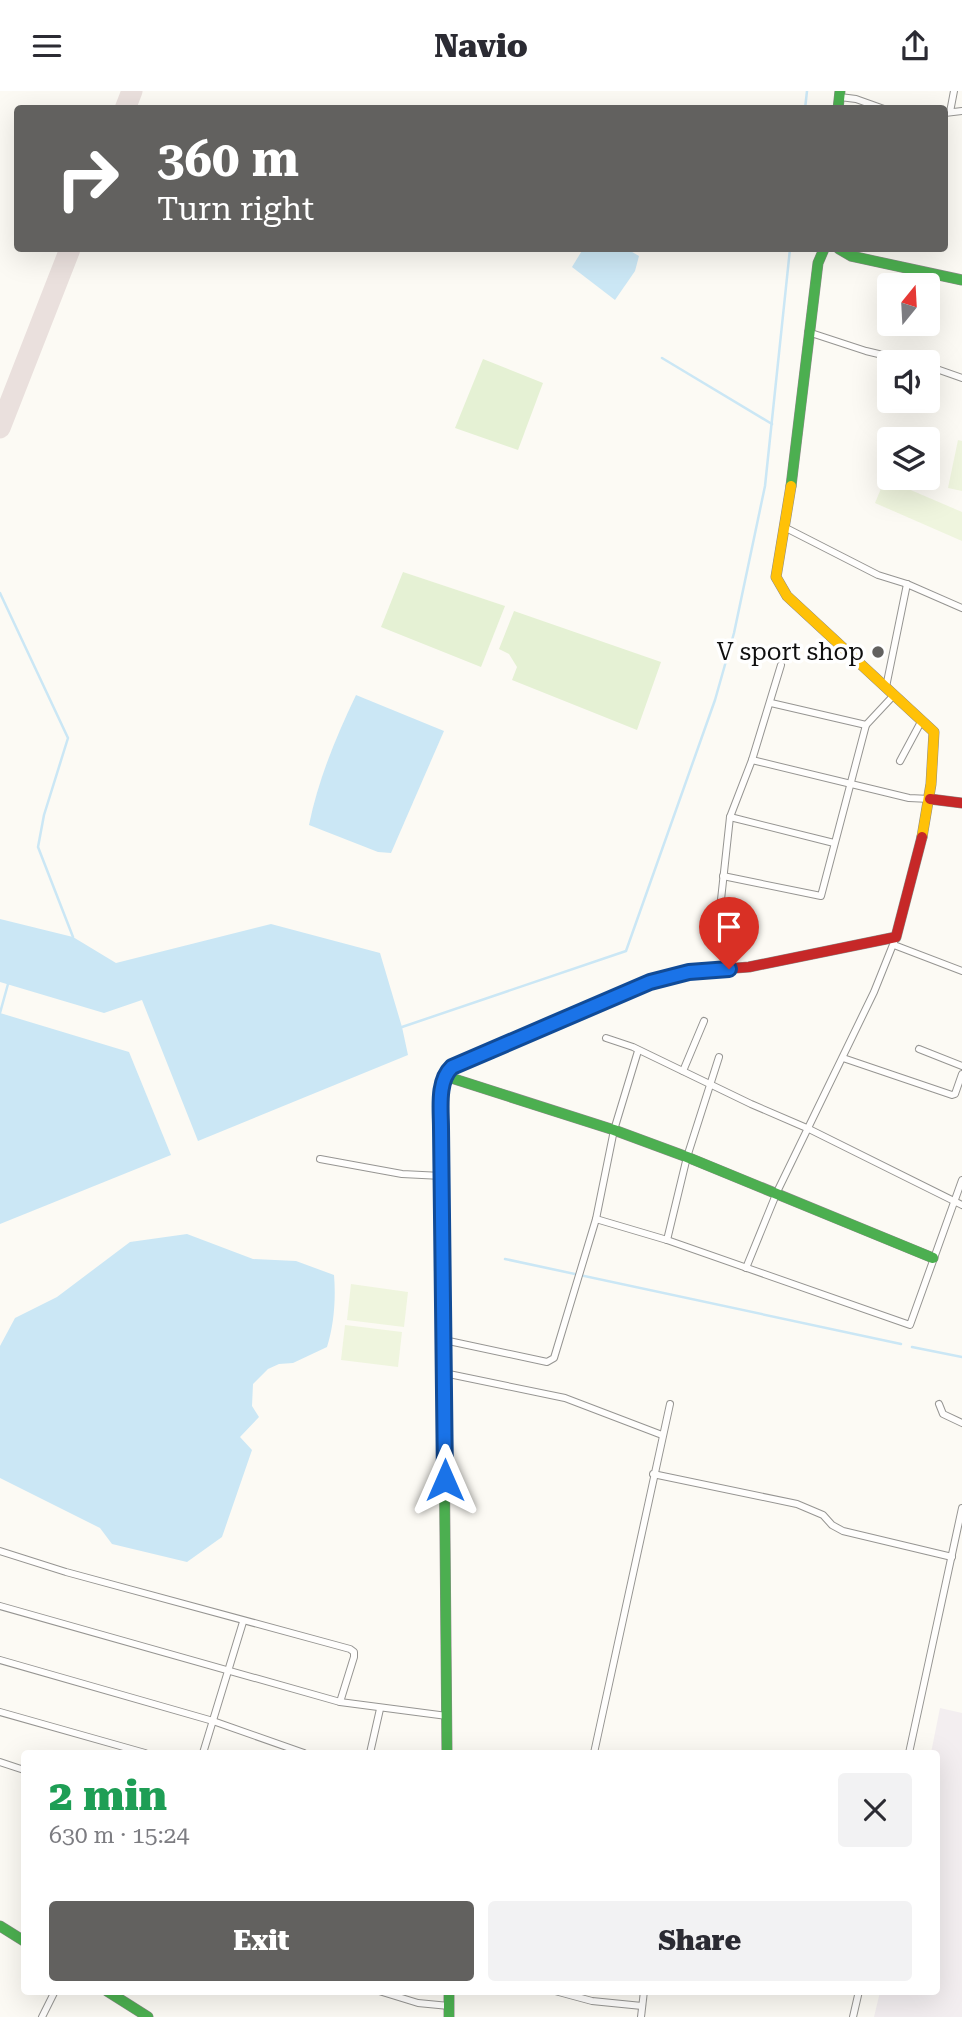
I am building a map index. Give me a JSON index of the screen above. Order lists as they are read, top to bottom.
{
  "places": ["V sport shop"],
  "north": "top",
  "page": {
    "header": "Navio",
    "turn": ["360 m", "Turn right"],
    "heading": ["2 min", "630 m · 15:24"],
    "buttons": ["Exit", "Share"]
  }
}
